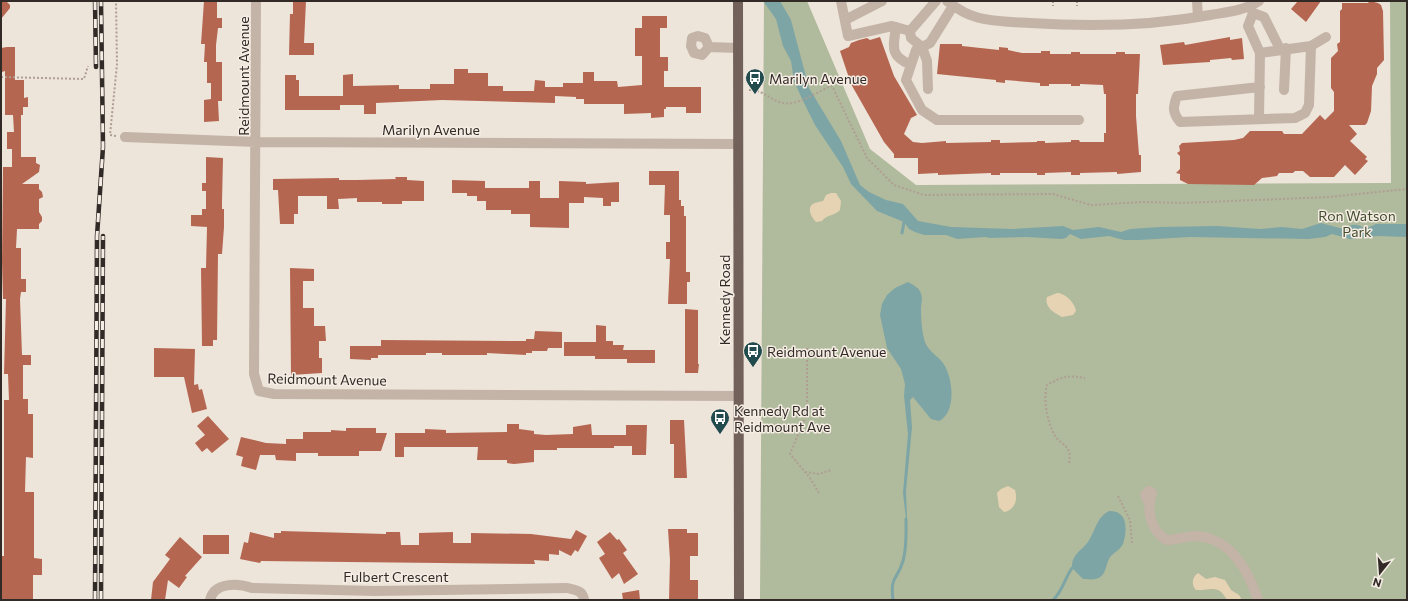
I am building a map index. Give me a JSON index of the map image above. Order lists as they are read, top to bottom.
{
  "streets": {
    "main road": ["Kennedy Road"],
    "street": ["Reidmount Avenue", "Marilyn Avenue", "Fulbert Crescent"]
  },
  "crossings": [
    ["Reidmount Avenue", "Marilyn Avenue"],
    ["Reidmount Avenue", "Kennedy Road"],
    ["Marilyn Avenue", "Kennedy Road"]
  ],
  "parks": ["Ron Watson Park"],
  "places": {
    "bus stop": ["Marilyn Avenue", "Reidmount Avenue", "Kennedy Rd at Reidmount Ave"]
  },
  "north": "bottom"
}
